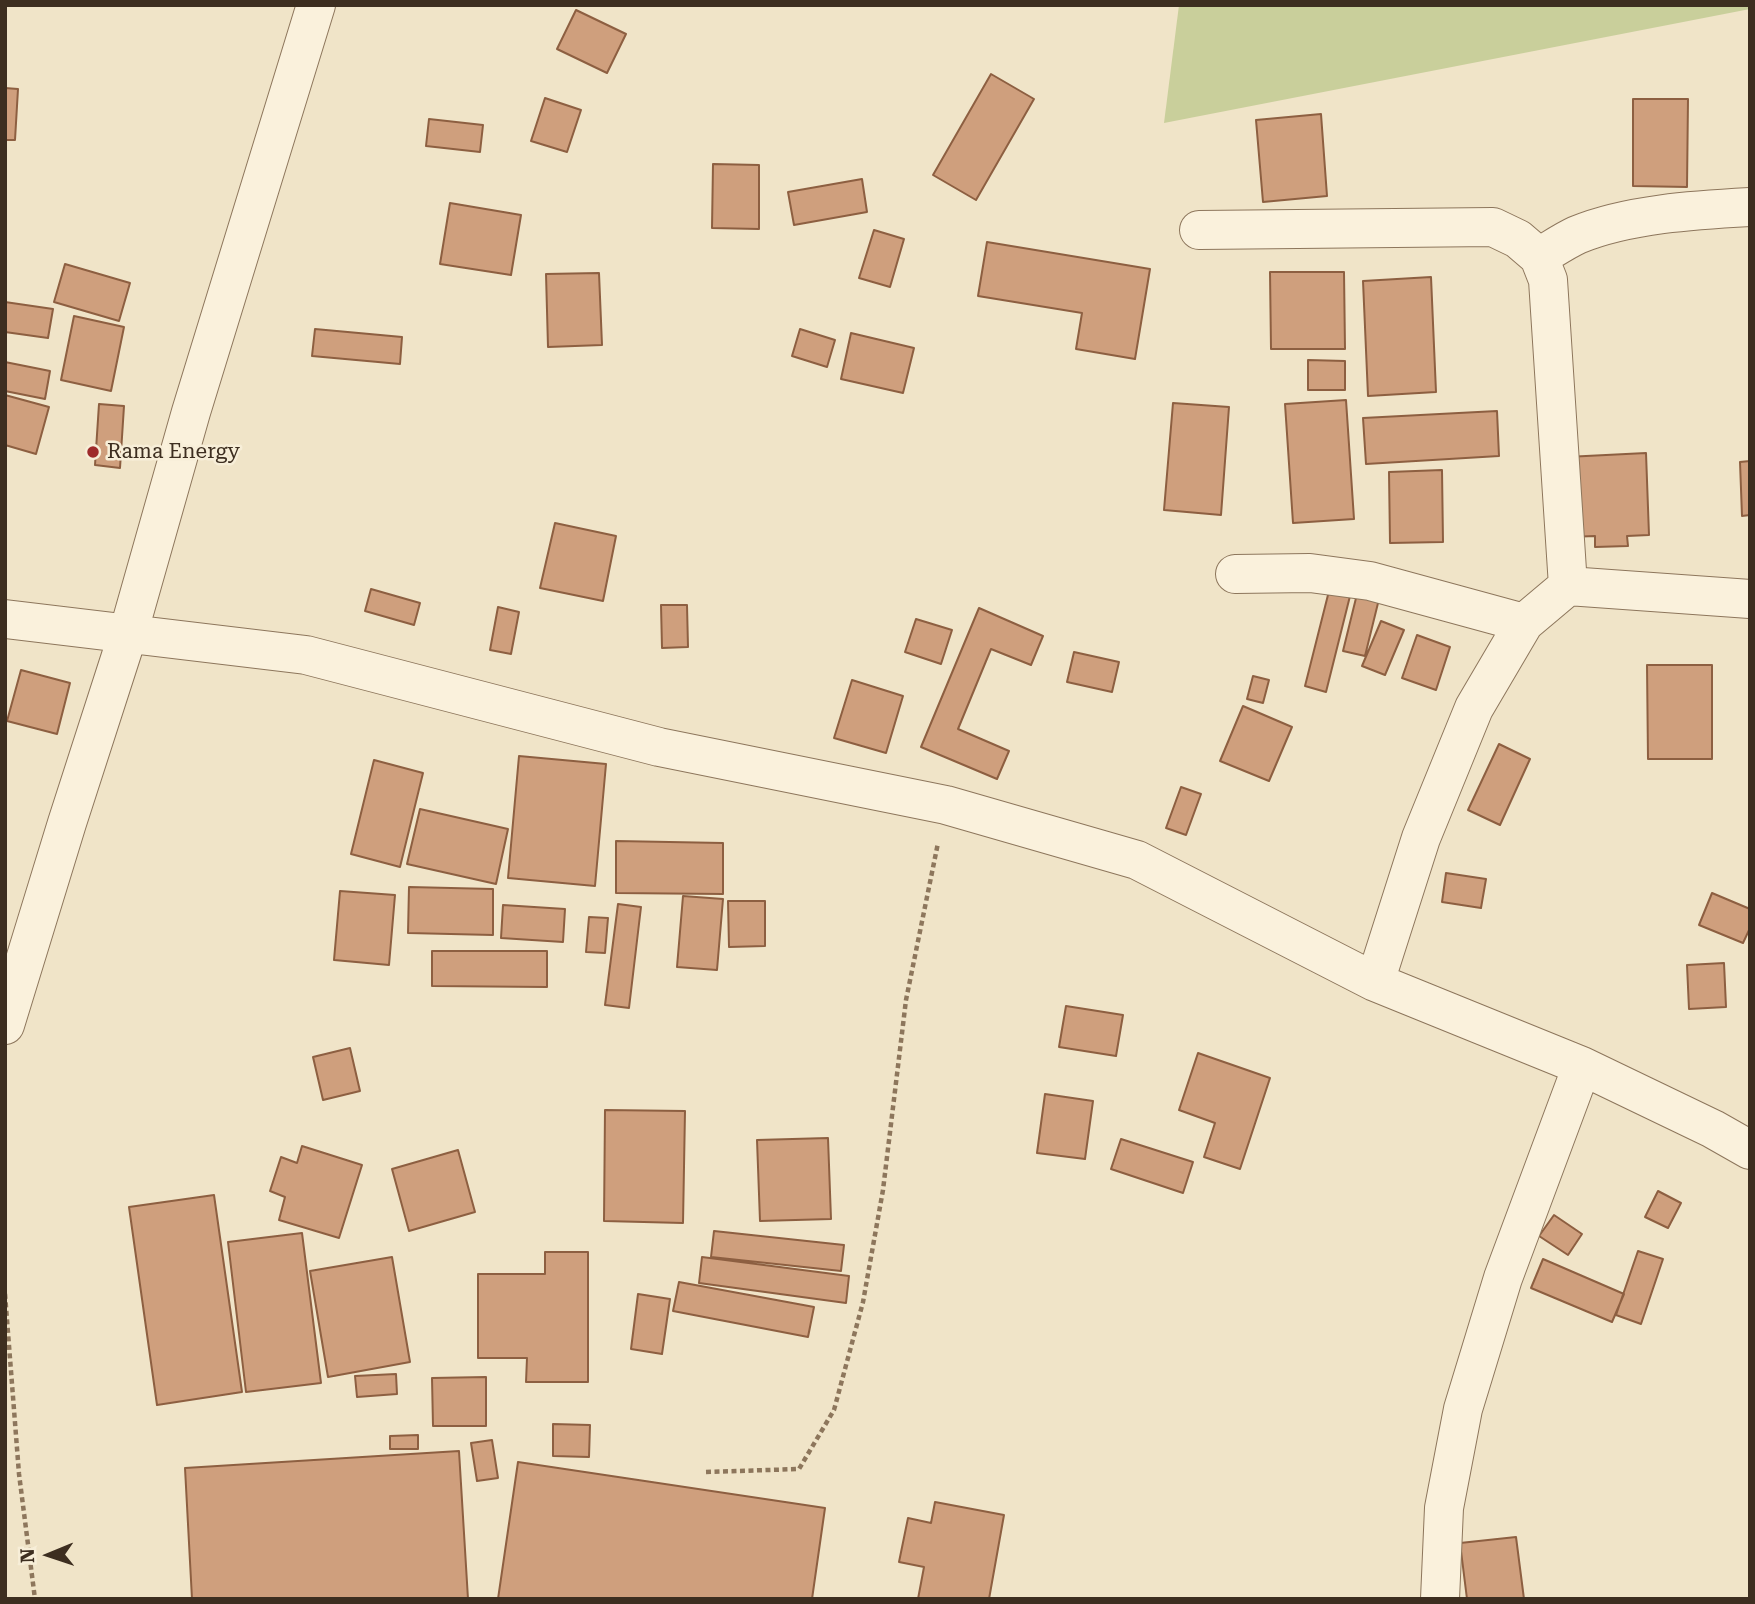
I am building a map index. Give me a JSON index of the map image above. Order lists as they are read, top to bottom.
{
  "places": ["Rama Energy"],
  "north": "left"
}
